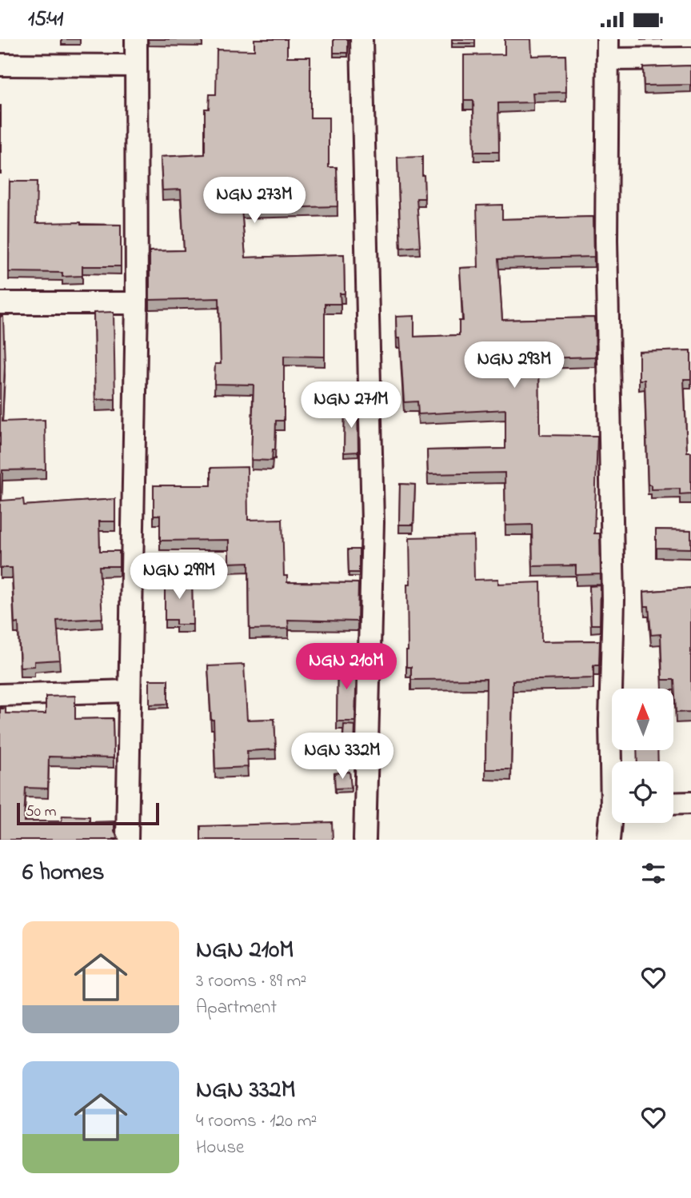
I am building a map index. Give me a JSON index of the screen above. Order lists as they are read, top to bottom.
{
  "scale_bar": "50 m",
  "north": "top",
  "page": {
    "status": "15:41",
    "price": [
      "NGN 273M",
      "NGN 293M",
      "NGN 271M",
      "NGN 299M",
      "NGN 210M",
      "NGN 332M"
    ],
    "scale": "50 m",
    "heading": "6 homes",
    "list": [
      {
        "name": "NGN 210M",
        "note": "3 rooms · 89 m² · Apartment"
      },
      {
        "name": "NGN 332M",
        "note": "4 rooms · 120 m² · House"
      }
    ]
  }
}
